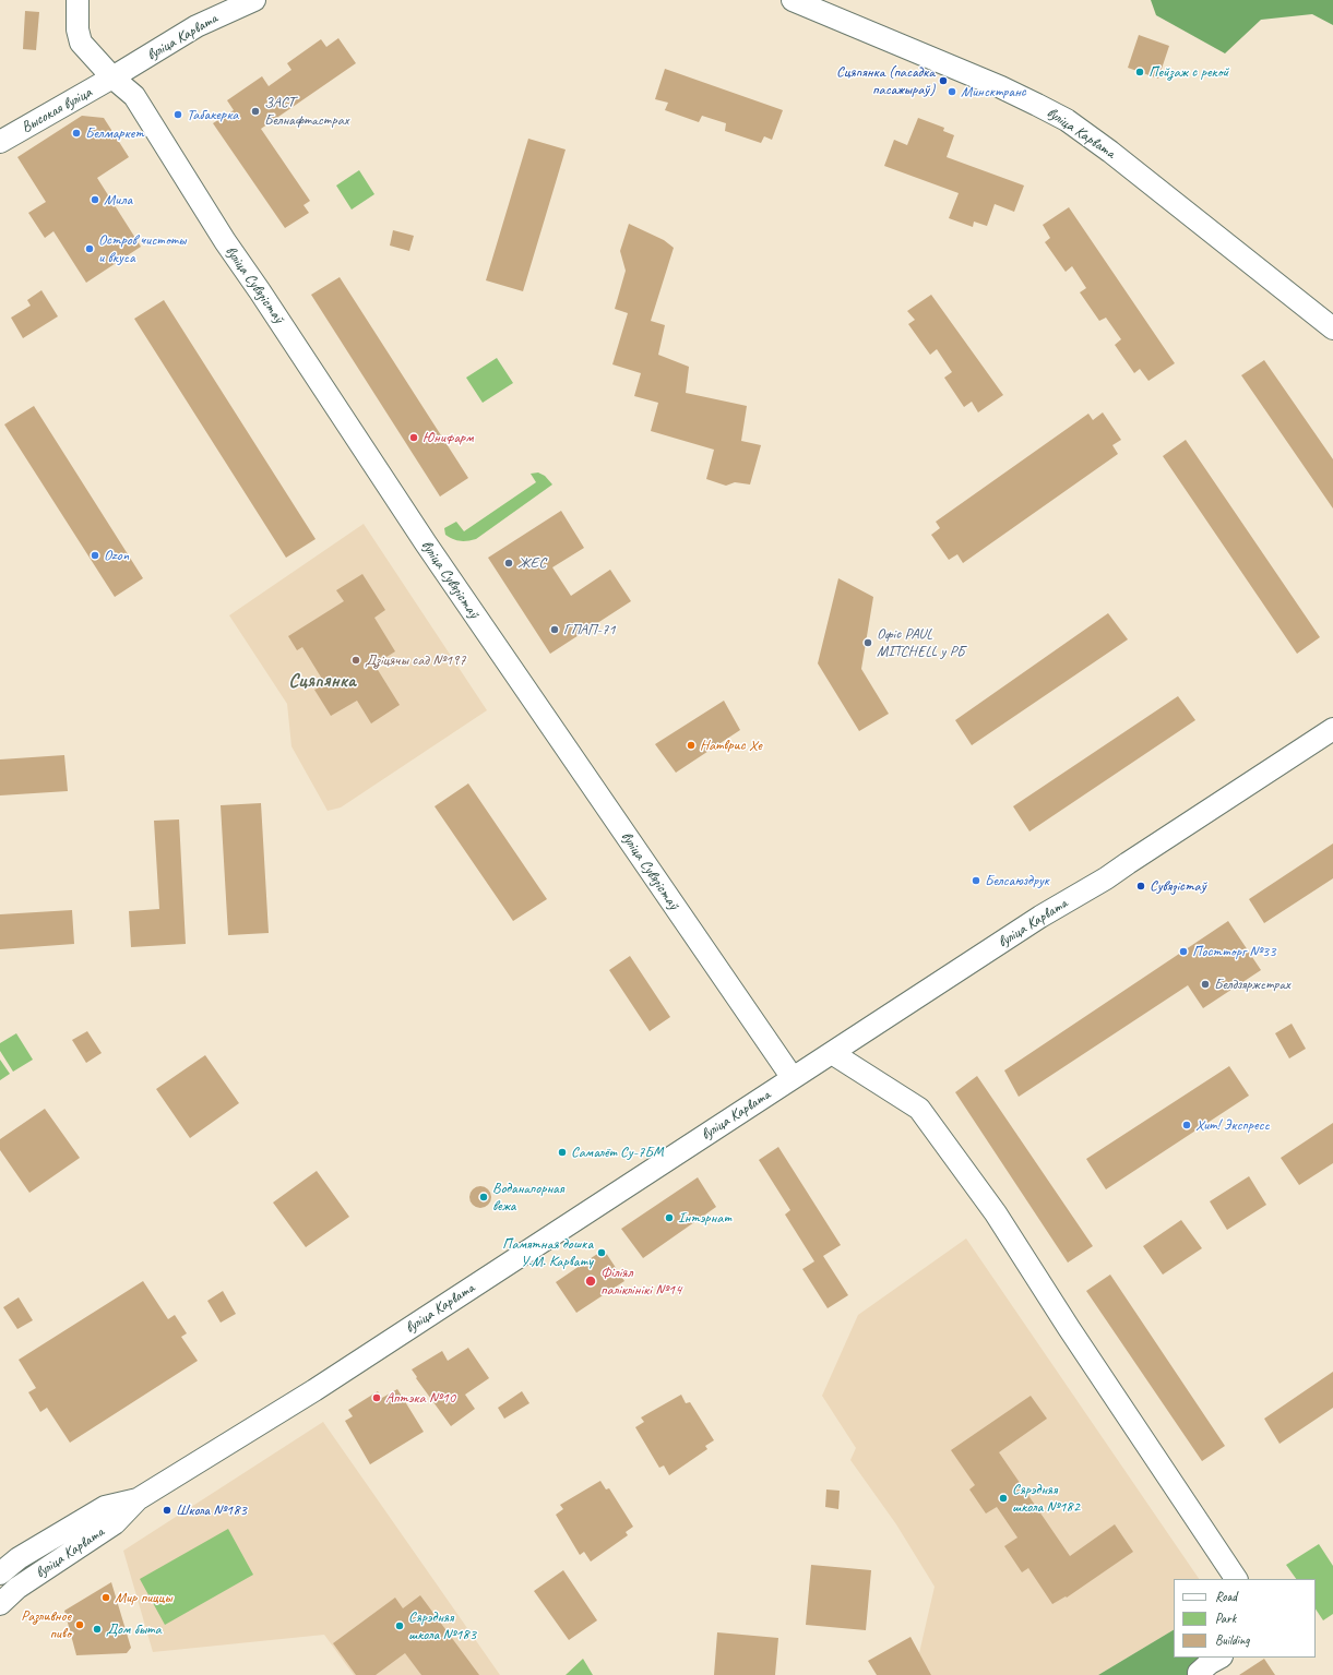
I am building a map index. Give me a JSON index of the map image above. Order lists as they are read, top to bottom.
{
  "streets": {
    "street": ["вуліца Карвата", "Высокая вуліца", "вуліца Сувязістаў"]
  },
  "crossings": [
    ["вуліца Карвата", "Высокая вуліца"],
    ["вуліца Карвата", "вуліца Сувязістаў"],
    ["Высокая вуліца", "вуліца Сувязістаў"]
  ],
  "districts": ["Сцяпянка"],
  "places": [
    "Пейзаж с рекой",
    "Сцяпянка (пасадка пасажыраў)",
    "Минсктранс",
    "ЗАСТ Белнафтастрах",
    "Табакерка",
    "Белмаркет",
    "Мила",
    "Остров чистоты и вкуса",
    "Юнифарм",
    "Ozon",
    "ЖЕС",
    "ГПАП-71",
    "Офіс PAUL MITCHELL у РБ",
    "Дзіцячы сад №197",
    "Натврис Хе",
    "Белсаюздрук",
    "Сувязістаў",
    "Постторг №33",
    "Белдзяржстрах",
    "Хит! Экспресс",
    "Самалёт Су-7БМ",
    "Воданапорная вежа",
    "Інтэрнат",
    "Памятная дошка У.М. Карвату",
    "Філіял паліклінікі №14",
    "Аптэка №10",
    "Сярэдняя школа №182",
    "Школа №183",
    "Мир пиццы",
    "Разливное пиво",
    "Сярэдняя школа №183",
    "Дом быта"
  ],
  "legend": ["Road", "Park", "Building"]
}
